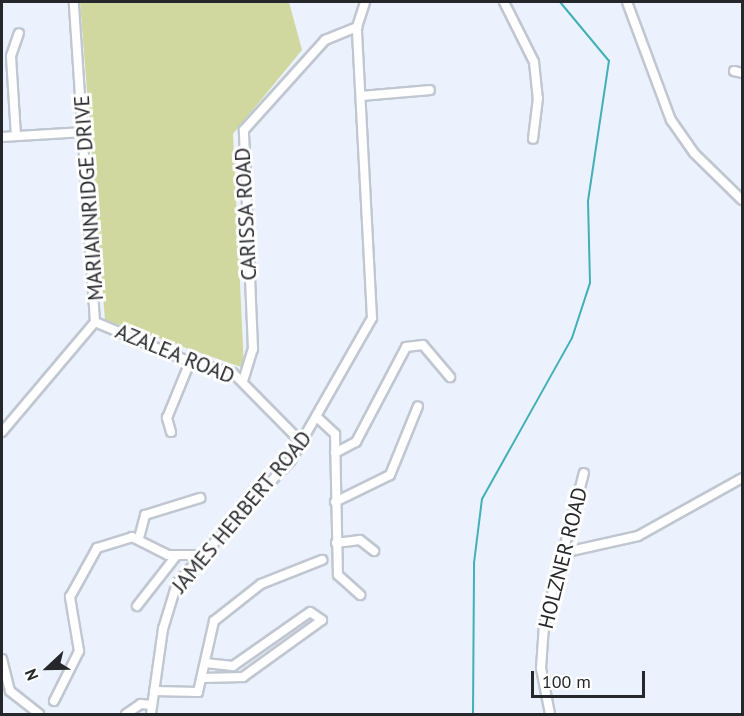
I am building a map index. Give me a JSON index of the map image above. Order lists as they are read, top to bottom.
{
  "streets": {
    "street": [
      "MARIANNRIDGE DRIVE",
      "CARISSA ROAD",
      "AZALEA ROAD",
      "JAMES HERBERT ROAD",
      "HOLZNER ROAD"
    ]
  },
  "crossings": [
    ["MARIANNRIDGE DRIVE", "AZALEA ROAD"],
    ["CARISSA ROAD", "AZALEA ROAD"],
    ["CARISSA ROAD", "JAMES HERBERT ROAD"],
    ["AZALEA ROAD", "JAMES HERBERT ROAD"]
  ],
  "scale_bar": "100 m",
  "north": "left"
}
